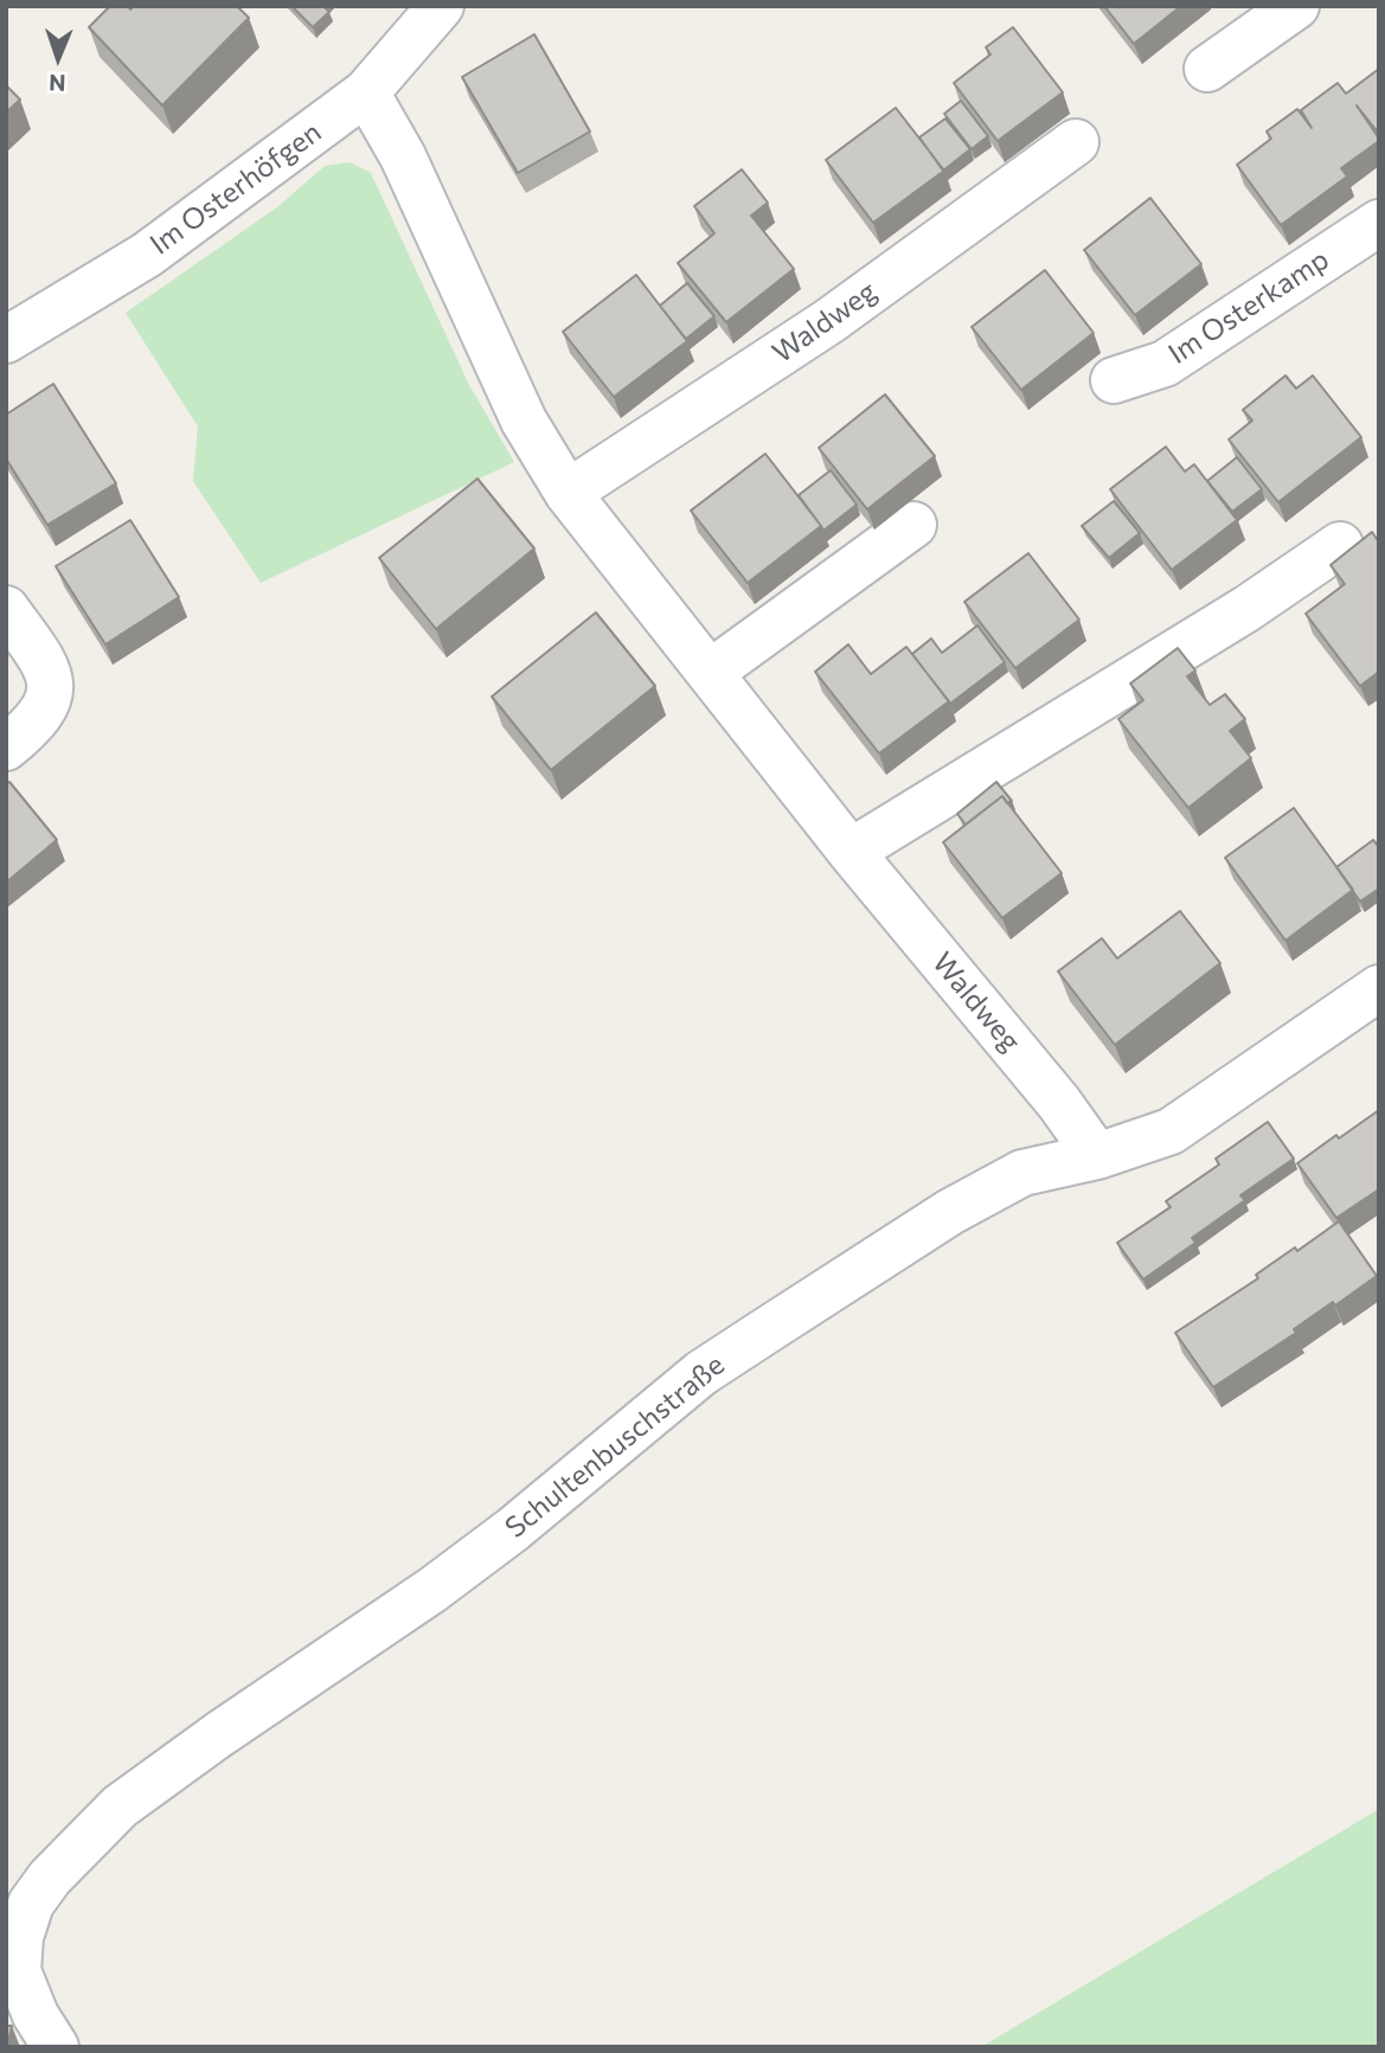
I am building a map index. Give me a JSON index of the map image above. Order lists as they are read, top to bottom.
{
  "streets": {
    "street": [
      "Im Osterhöfgen",
      "Im Osterkamp",
      "Waldweg",
      "Schultenbuschstraße"
    ]
  },
  "crossings": [
    ["Im Osterhöfgen", "Waldweg"],
    ["Waldweg", "Schultenbuschstraße"]
  ],
  "north": "bottom"
}
